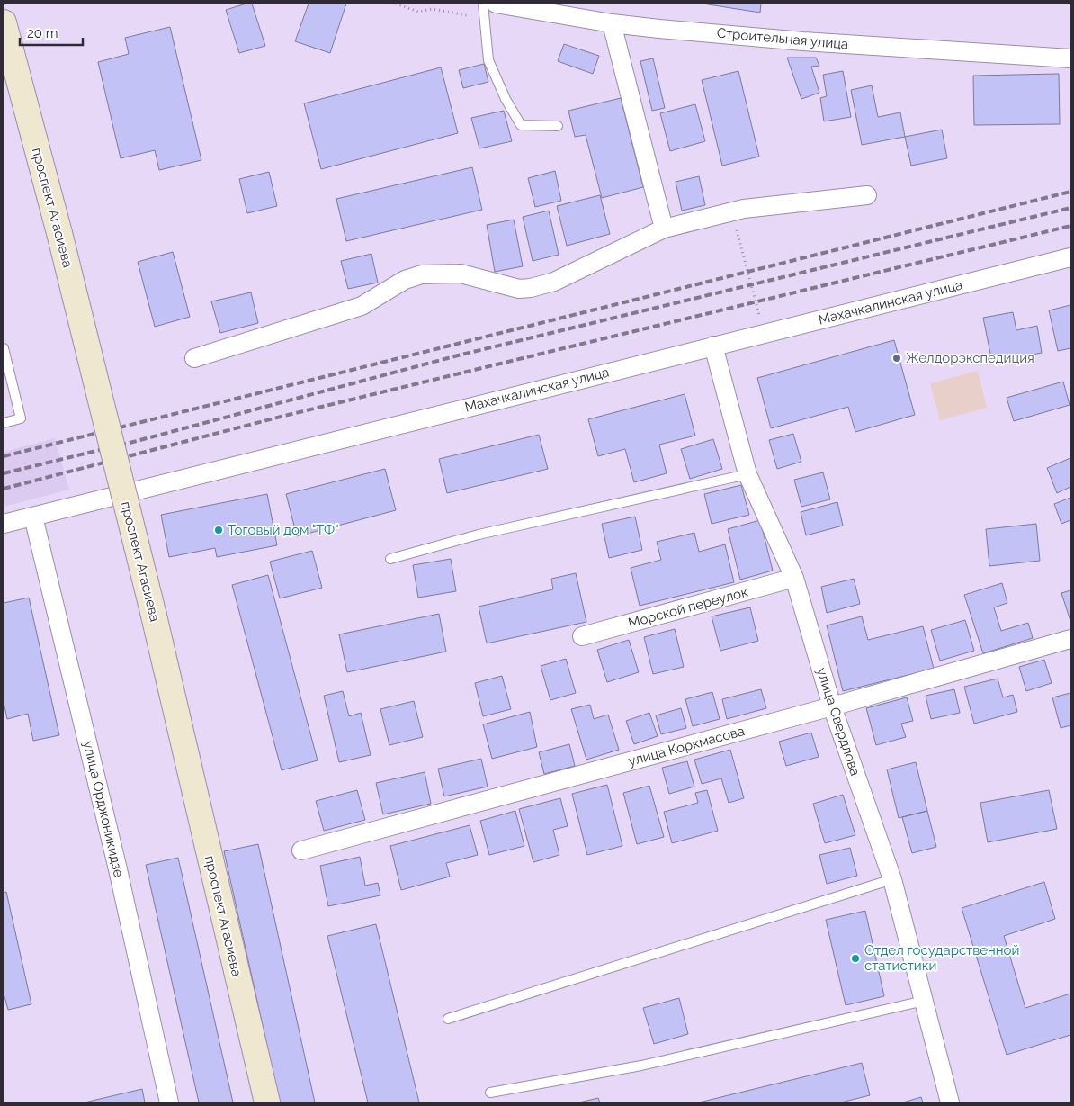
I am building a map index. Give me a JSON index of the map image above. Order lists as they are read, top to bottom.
{
  "streets": {
    "main road": ["проспект Агасиева"],
    "street": [
      "Строительная улица",
      "Махачкалинская улица",
      "Морской переулок",
      "улица Свердлова",
      "улица Коркмасова",
      "улица Орджоникидзе"
    ]
  },
  "crossings": [
    ["Махачкалинская улица", "улица Свердлова"],
    ["Махачкалинская улица", "улица Орджоникидзе"],
    ["Морской переулок", "улица Свердлова"],
    ["улица Свердлова", "улица Коркмасова"]
  ],
  "places": ["Желдорэкспедиция", "Тоговый дом \"ТФ\"", "Отдел государственной статистики"],
  "scale_bar": "20 m"
}
